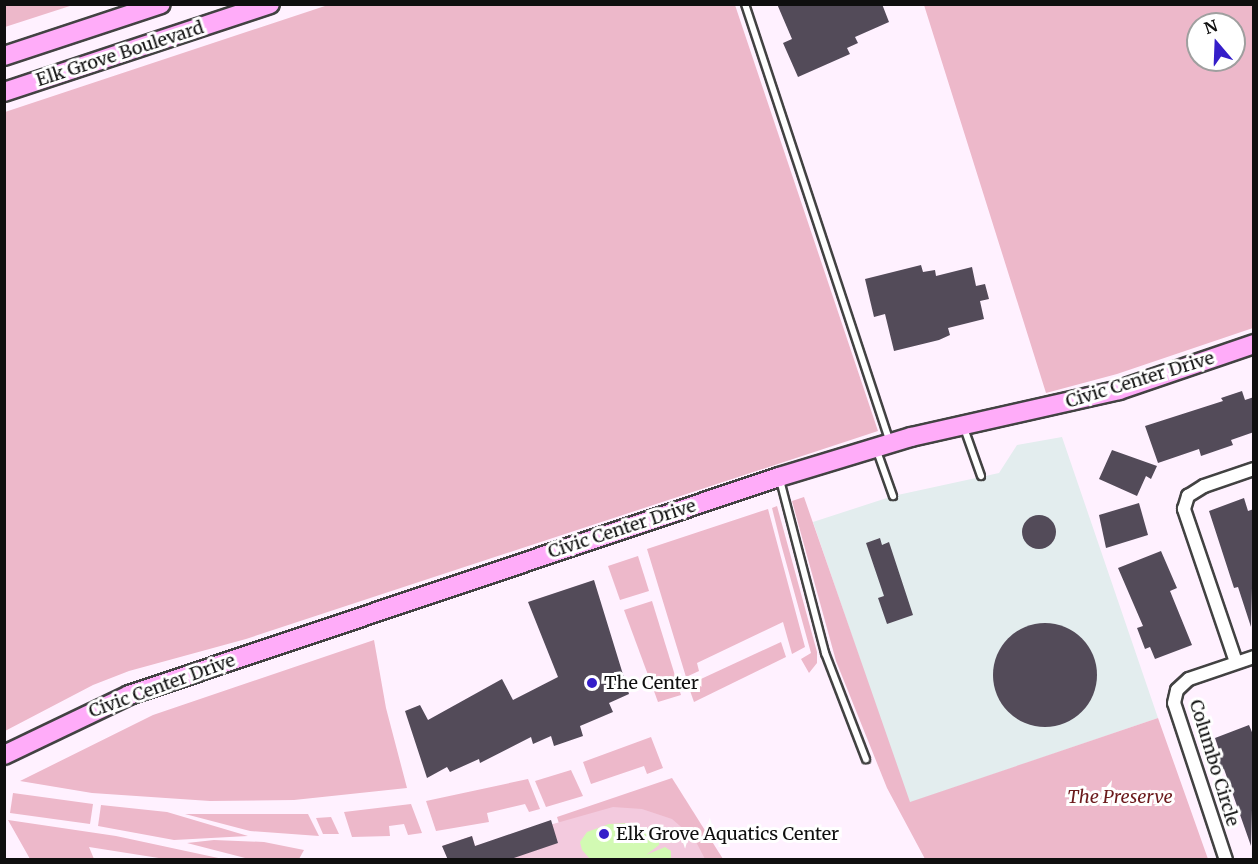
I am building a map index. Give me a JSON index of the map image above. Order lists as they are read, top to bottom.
{
  "streets": {
    "street": ["Elk Grove Boulevard", "Civic Center Drive", "Columbo Circle"]
  },
  "parks": ["The Preserve"],
  "places": ["The Center", "Elk Grove Aquatics Center"],
  "north": "top"
}
